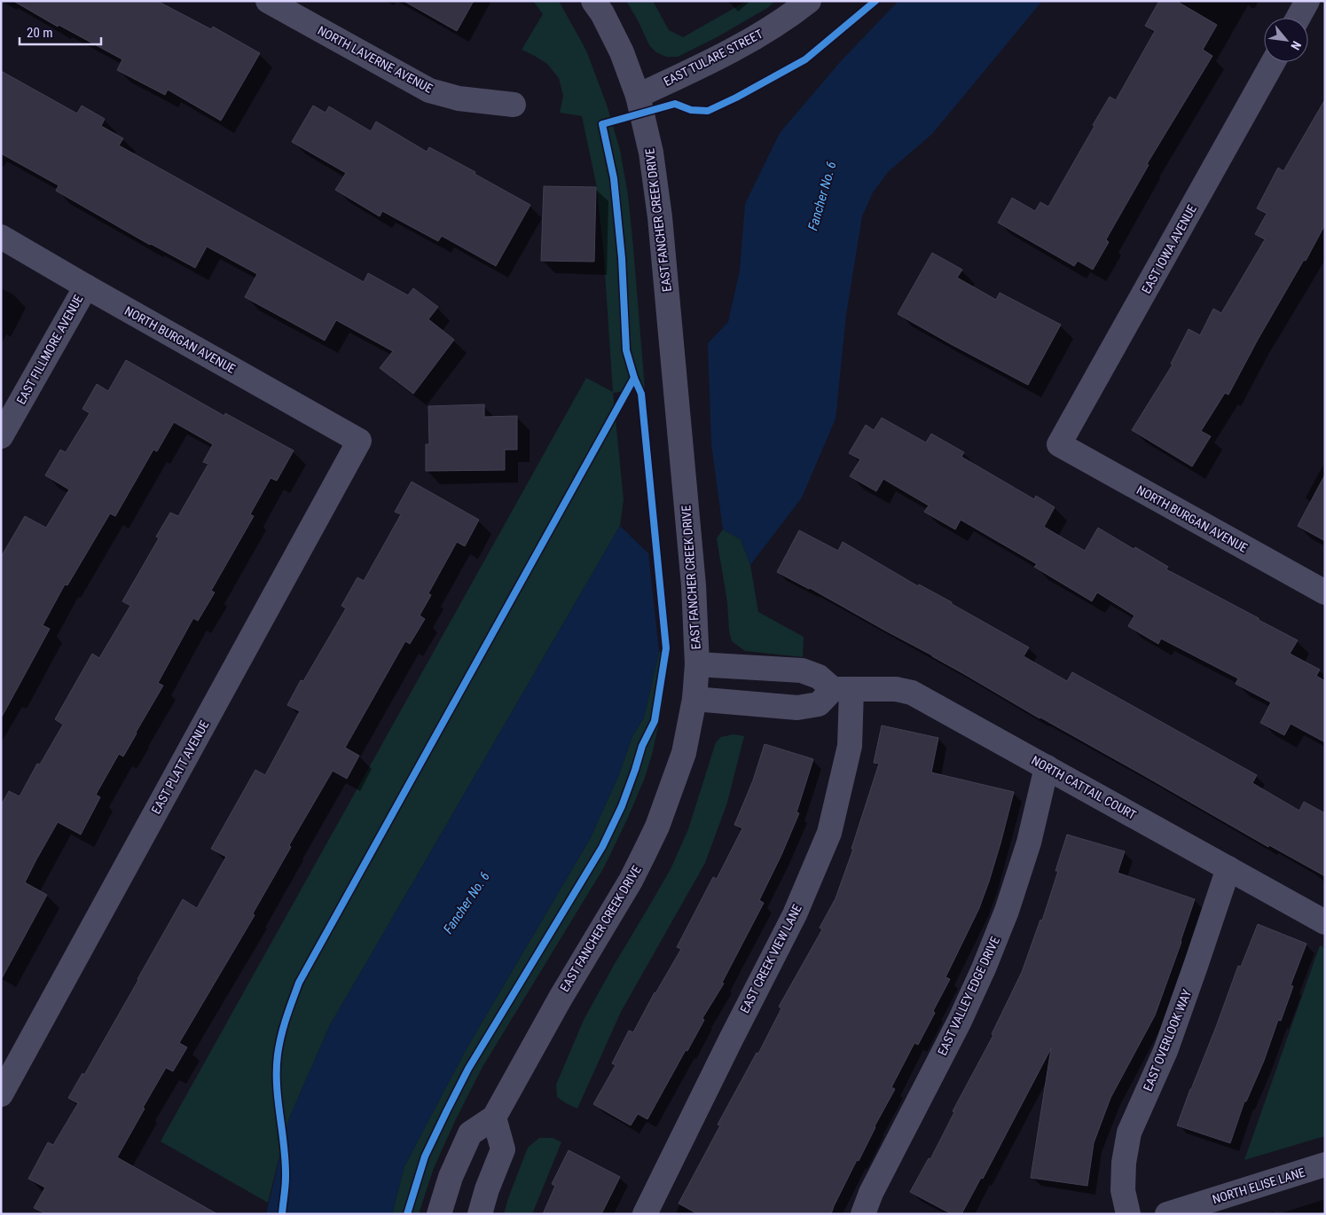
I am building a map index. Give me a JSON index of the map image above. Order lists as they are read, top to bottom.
{
  "streets": {
    "street": [
      "EAST TULARE STREET",
      "NORTH LAVERNE AVENUE",
      "EAST FANCHER CREEK DRIVE",
      "EAST IOWA AVENUE",
      "NORTH BURGAN AVENUE",
      "EAST FILLMORE AVENUE",
      "EAST PLATT AVENUE",
      "NORTH CATTAIL COURT",
      "EAST CREEK VIEW LANE",
      "EAST VALLEY EDGE DRIVE",
      "EAST OVERLOOK WAY",
      "NORTH ELISE LANE"
    ]
  },
  "crossings": [
    ["EAST TULARE STREET", "EAST FANCHER CREEK DRIVE"],
    ["EAST IOWA AVENUE", "NORTH BURGAN AVENUE"],
    ["NORTH BURGAN AVENUE", "EAST FILLMORE AVENUE"],
    ["NORTH BURGAN AVENUE", "EAST PLATT AVENUE"],
    ["NORTH CATTAIL COURT", "EAST CREEK VIEW LANE"],
    ["NORTH CATTAIL COURT", "EAST VALLEY EDGE DRIVE"],
    ["NORTH CATTAIL COURT", "EAST OVERLOOK WAY"]
  ],
  "water": ["Fancher No. 6"],
  "scale_bar": "20 m",
  "north": "bottom right"
}
